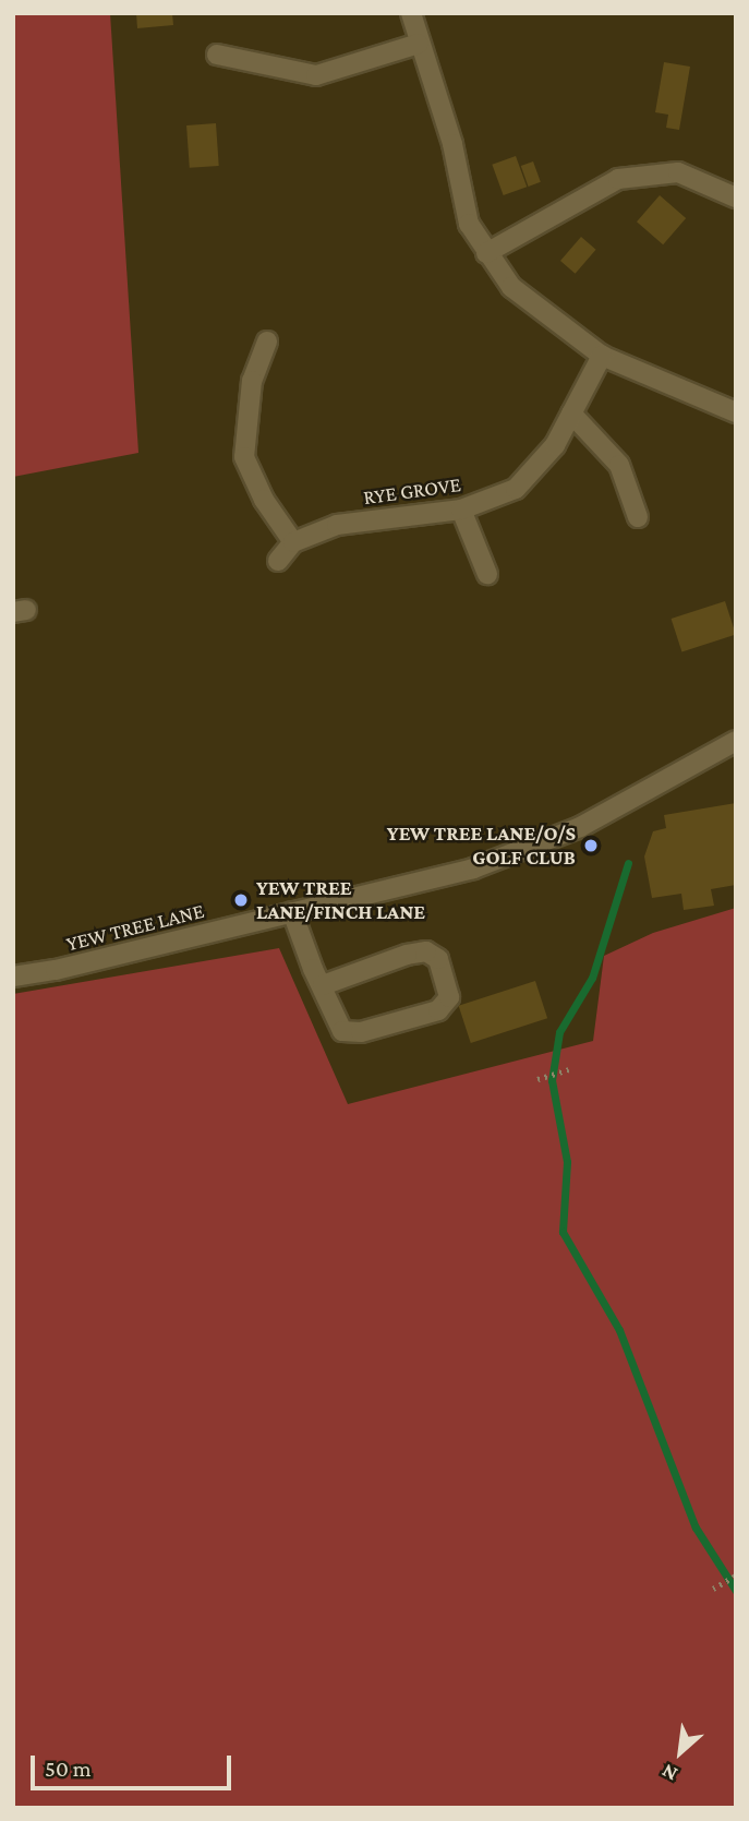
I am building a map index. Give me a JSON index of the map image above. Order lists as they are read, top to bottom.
{
  "streets": {
    "street": ["RYE GROVE", "YEW TREE LANE"]
  },
  "places": ["YEW TREE LANE/O/S GOLF CLUB", "YEW TREE LANE/FINCH LANE"],
  "scale_bar": "50 m",
  "north": "bottom left"
}
